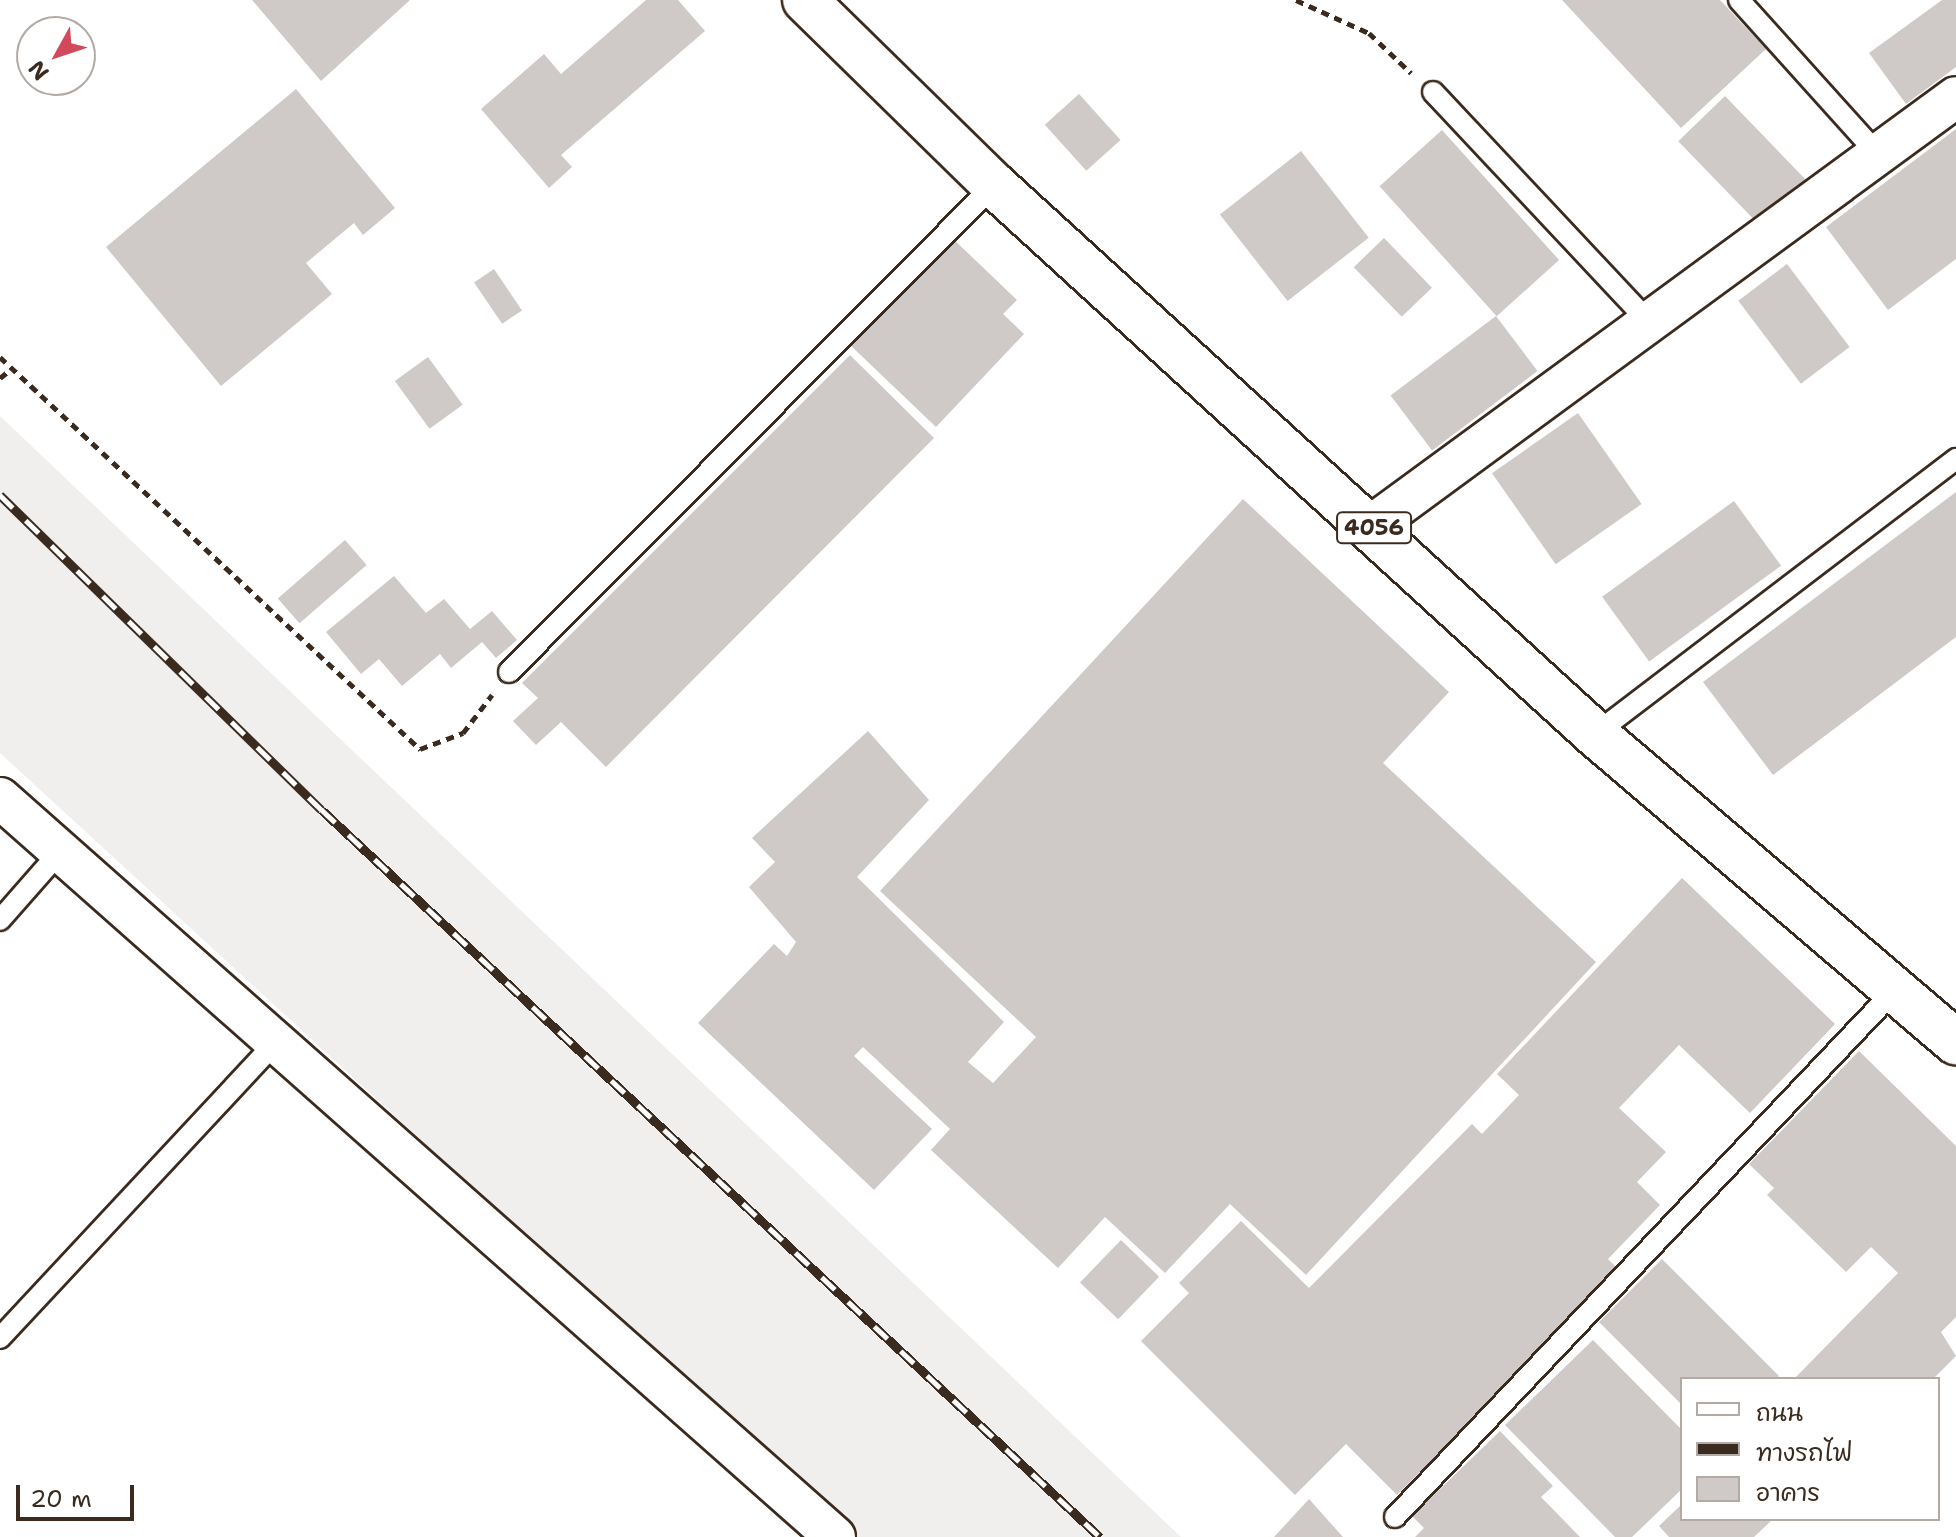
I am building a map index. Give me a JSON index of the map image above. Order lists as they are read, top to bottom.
{
  "streets": {
    "main road": ["4056"]
  },
  "legend": ["ถนน", "ทางรถไฟ", "อาคาร"],
  "scale_bar": "20 m",
  "north": "bottom left"
}
